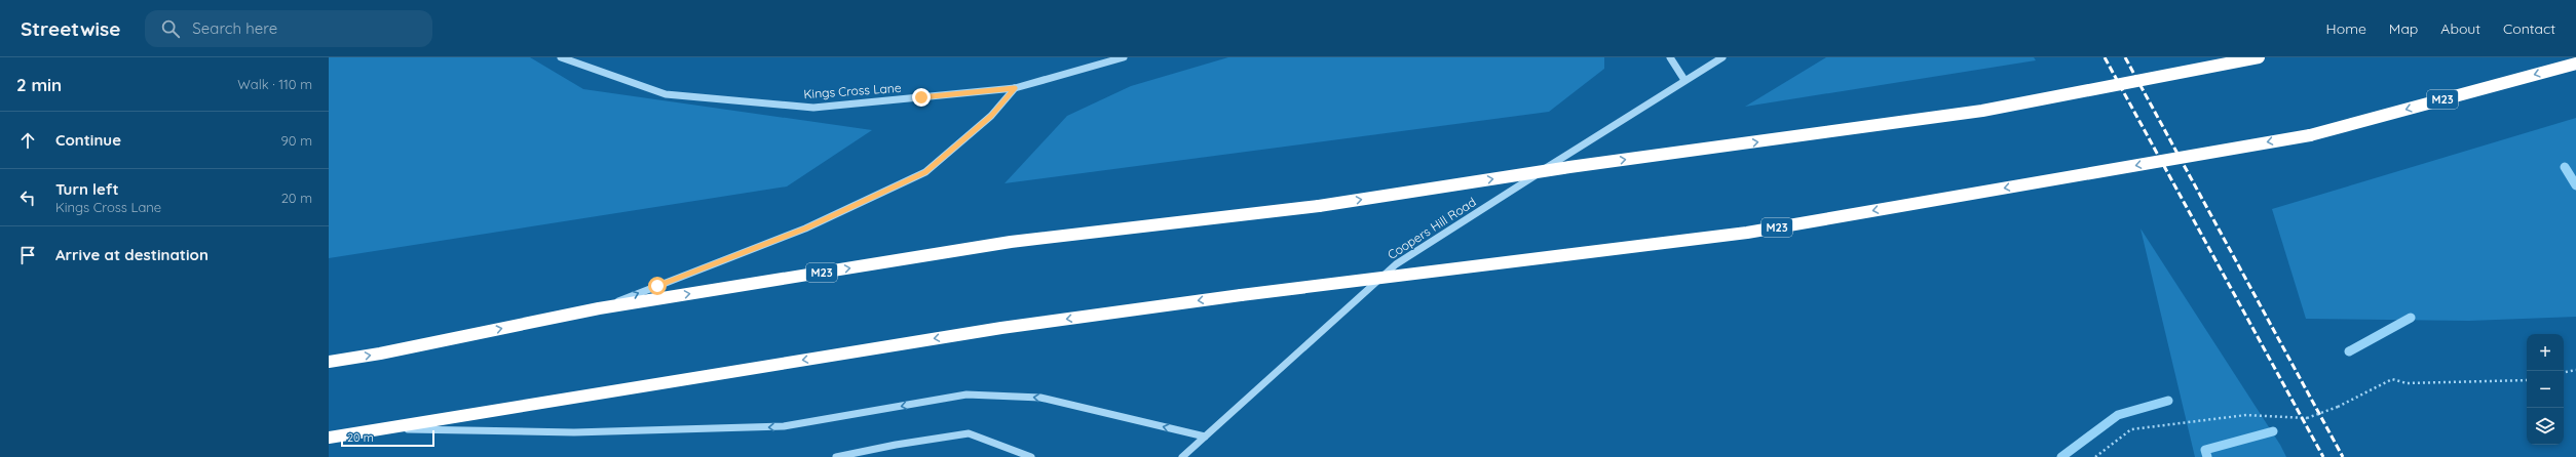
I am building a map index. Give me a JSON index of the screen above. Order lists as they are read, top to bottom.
{
  "streets": {
    "highway": ["M23"],
    "street": ["Kings Cross Lane", "Coopers Hill Road"]
  },
  "scale_bar": "20 m",
  "page": {
    "header": "Streetwise",
    "search": "Search here",
    "nav": [
      "Home",
      "Map",
      "About",
      "Contact"
    ],
    "heading": ["2 min", "Walk · 110 m"],
    "list": [
      ["Continue", "90 m"],
      ["Turn left", "Kings Cross Lane", "20 m"],
      "Arrive at destination"
    ],
    "map_buttons": ["+", "−"],
    "scale": "20 m"
  }
}
